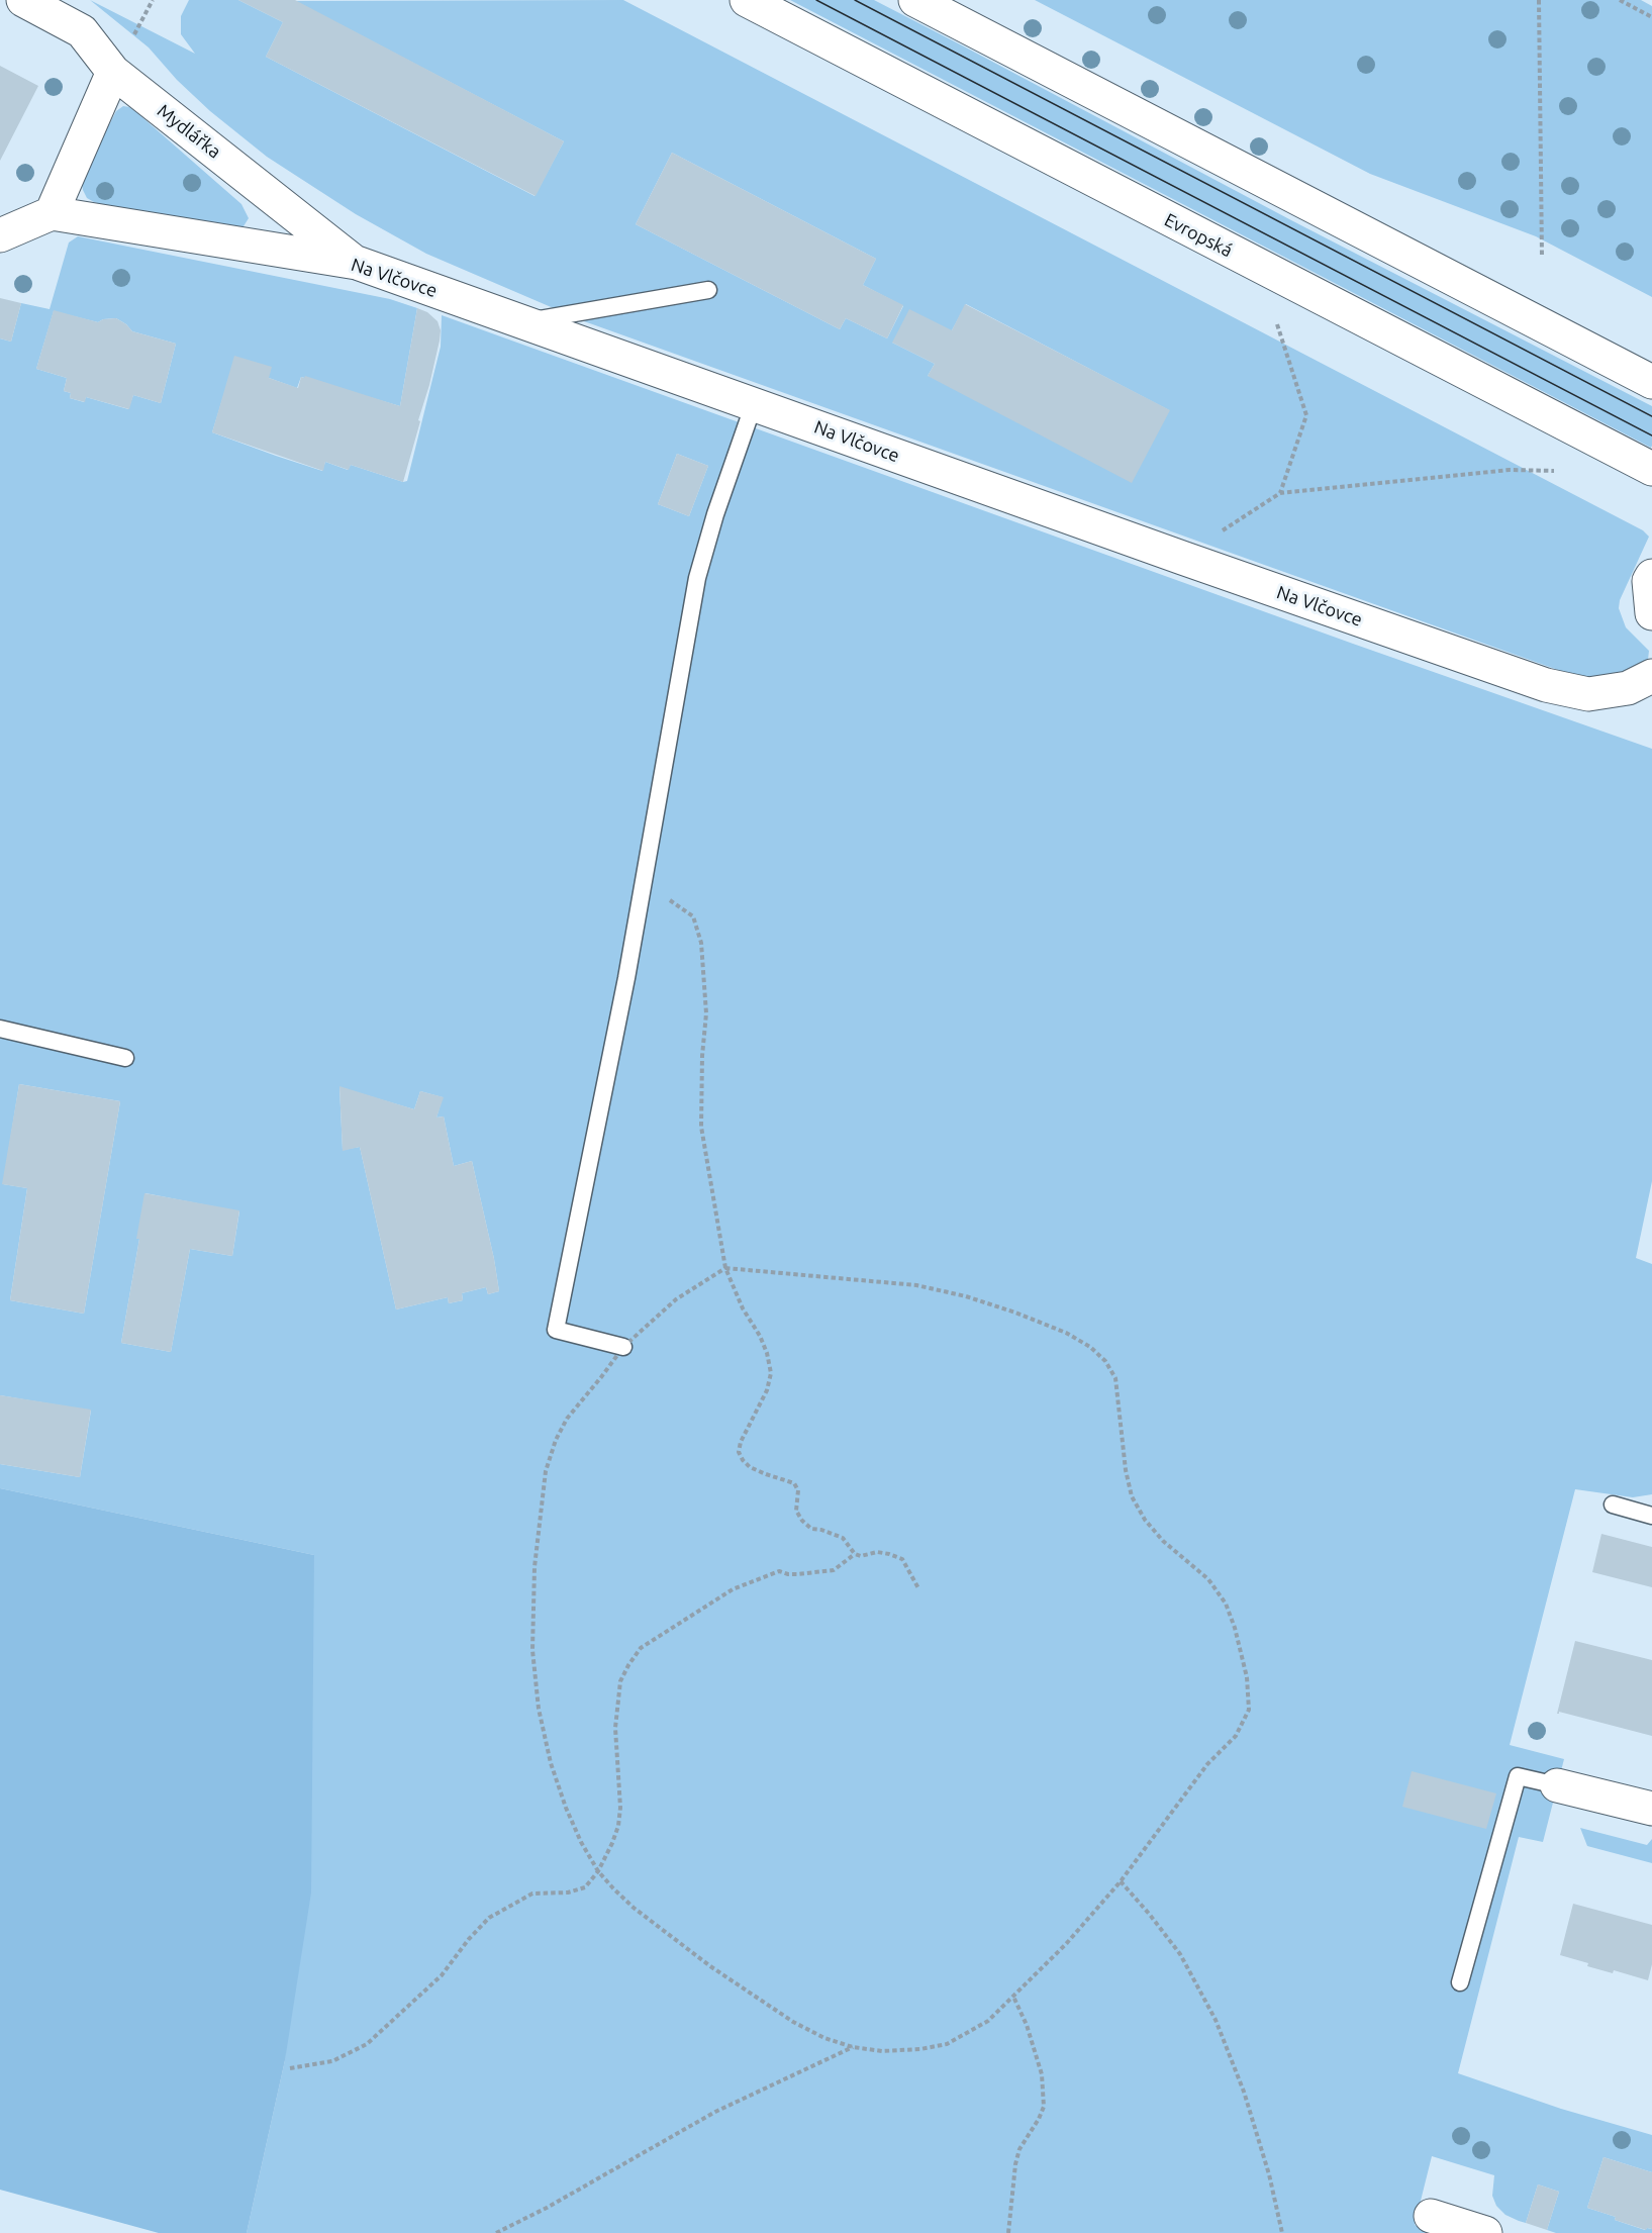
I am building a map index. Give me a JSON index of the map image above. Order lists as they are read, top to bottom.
{
  "streets": {
    "street": ["Mydlářka", "Evropská", "Na Vlčovce"]
  },
  "crossings": [
    ["Mydlářka", "Na Vlčovce"]
  ]
}
